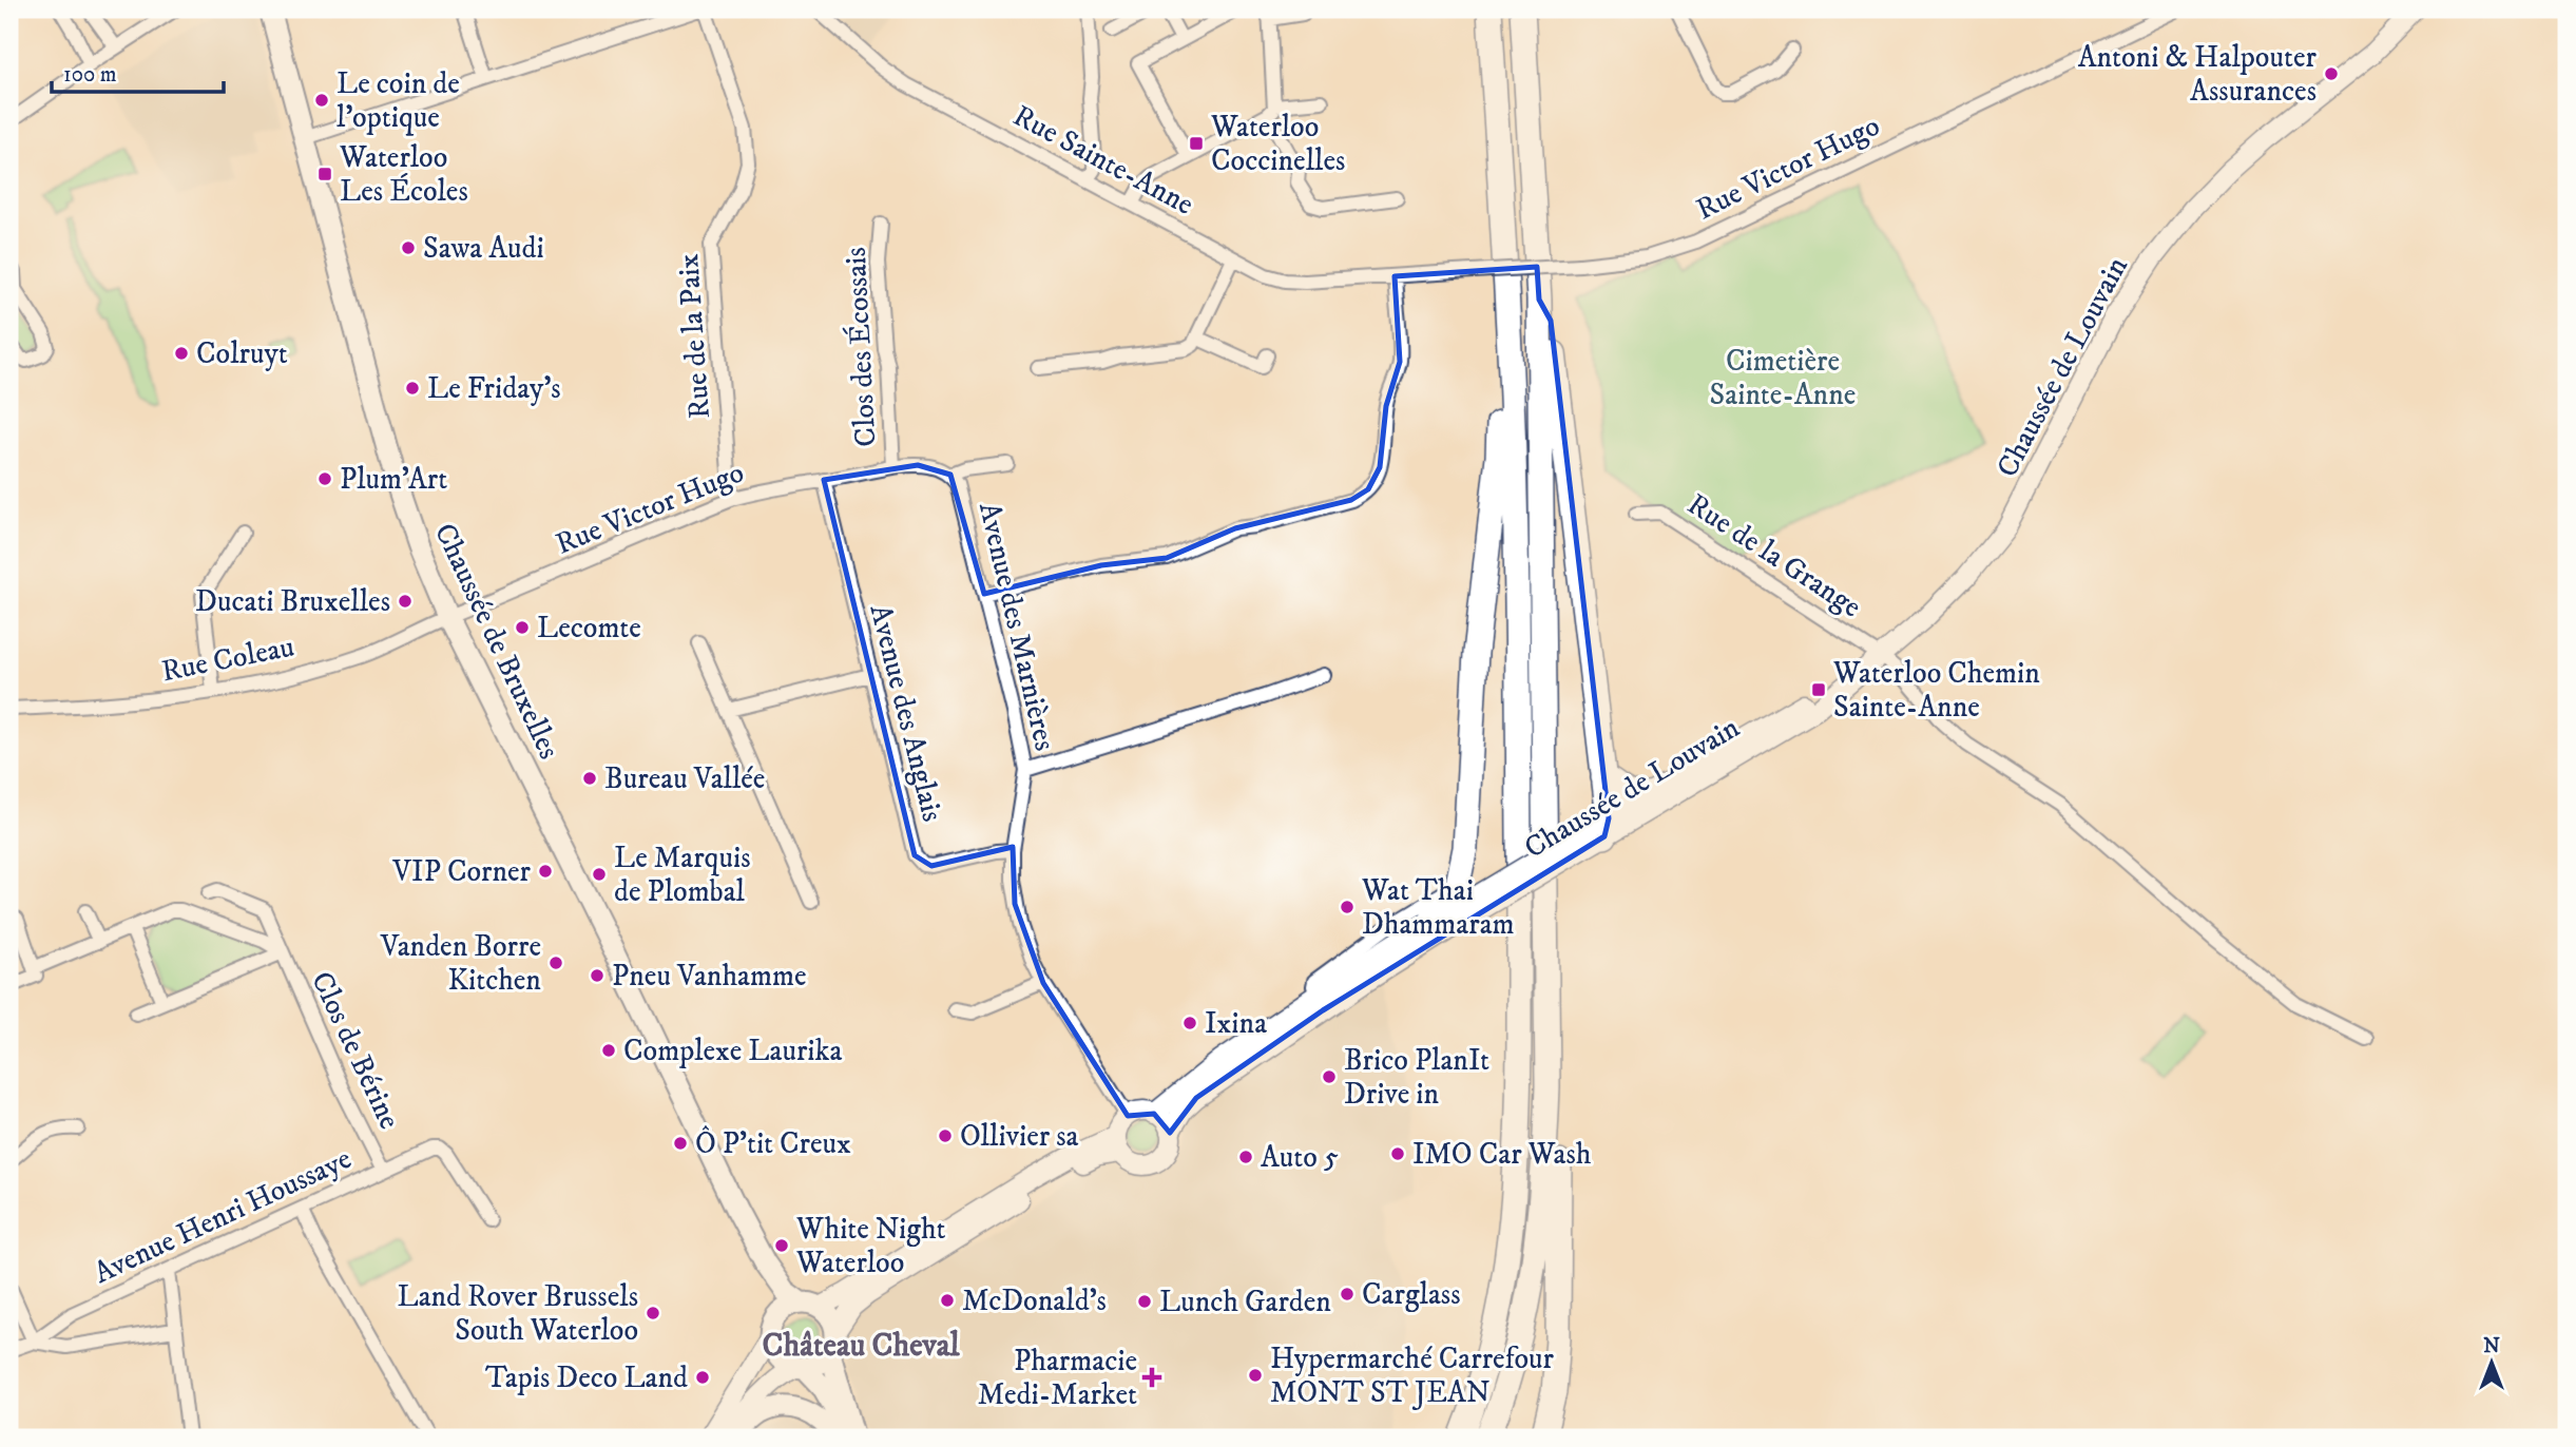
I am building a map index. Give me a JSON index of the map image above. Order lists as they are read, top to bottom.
{
  "streets": {
    "main road": ["Chaussée de Louvain", "Chaussée de Bruxelles"],
    "street": [
      "Rue Sainte-Anne",
      "Rue Victor Hugo",
      "Rue de la Paix",
      "Clos des Écossais",
      "Rue de la Grange",
      "Avenue des Marnières",
      "Rue Coleau",
      "Avenue des Anglais",
      "Clos de Bérine",
      "Avenue Henri Houssaye"
    ]
  },
  "crossings": [
    ["Rue Sainte-Anne", "Rue Victor Hugo"],
    ["Rue Victor Hugo", "Rue de la Paix"],
    ["Rue Victor Hugo", "Clos des Écossais"],
    ["Rue Victor Hugo", "Avenue des Marnières"],
    ["Rue Victor Hugo", "Chaussée de Bruxelles"],
    ["Rue Victor Hugo", "Rue Coleau"],
    ["Rue Victor Hugo", "Avenue des Anglais"],
    ["Chaussée de Louvain", "Rue de la Grange"],
    ["Chaussée de Louvain", "Avenue des Marnières"],
    ["Avenue des Marnières", "Avenue des Anglais"],
    ["Chaussée de Bruxelles", "Rue Coleau"],
    ["Clos de Bérine", "Avenue Henri Houssaye"]
  ],
  "districts": ["Château Cheval"],
  "parks": ["Cimetière Sainte-Anne"],
  "places": {
    "other": [
      "Antoni & Halpouter Assurances",
      "Le coin de l'optique",
      "Sawa Audi",
      "Colruyt",
      "Le Friday's",
      "Plum'Art",
      "Ducati Bruxelles",
      "Lecomte",
      "Bureau Vallée",
      "VIP Corner",
      "Le Marquis de Plombal",
      "Wat Thai Dhammaram",
      "Vanden Borre Kitchen",
      "Pneu Vanhamme",
      "Ixina",
      "Complexe Laurika",
      "Brico PlanIt Drive in",
      "Ollivier sa",
      "Ô P'tit Creux",
      "IMO Car Wash",
      "Auto 5",
      "White Night Waterloo",
      "Carglass",
      "McDonald's",
      "Lunch Garden",
      "Land Rover Brussels South Waterloo",
      "Hypermarché Carrefour MONT ST JEAN",
      "Tapis Deco Land"
    ],
    "transit": ["Waterloo Coccinelles", "Waterloo Les Écoles", "Waterloo Chemin Sainte-Anne"],
    "health": ["Pharmacie Medi-Market"]
  },
  "scale_bar": "100 m",
  "north": "top"
}
